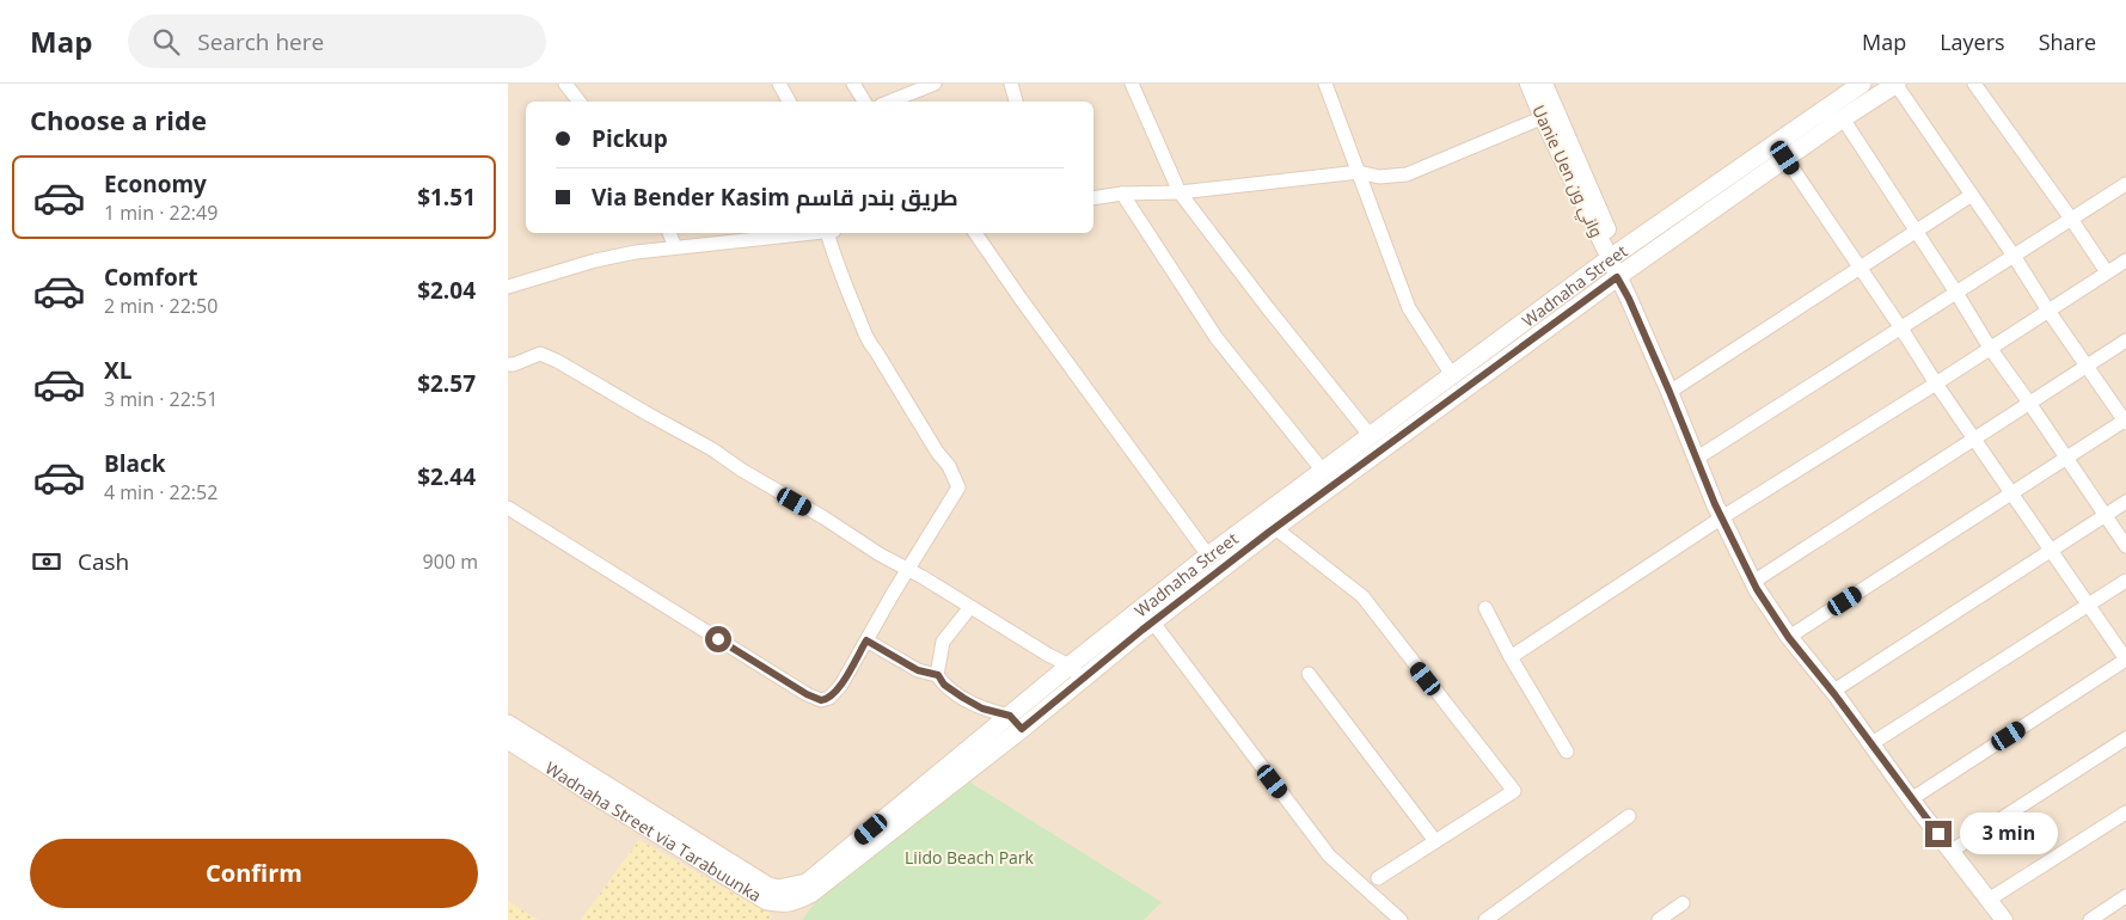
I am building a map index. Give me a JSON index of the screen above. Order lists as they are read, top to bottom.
{
  "streets": {
    "main road": ["Wadnaha Street", "Wadnaha Street via Tarabuunka"],
    "street": ["Uanie Uen واني ون"]
  },
  "crossings": [
    ["Uanie Uen واني ون", "Wadnaha Street"],
    ["Uanie Uen واني ون", "Wadnaha Street via Tarabuunka"],
    ["Wadnaha Street", "Wadnaha Street via Tarabuunka"]
  ],
  "parks": ["Liido Beach Park"],
  "page": {
    "header": "Map",
    "search": "Search here",
    "nav": ["Map", "Layers", "Share"],
    "heading": "Choose a ride",
    "banner": ["Pickup", "Via Bender Kasim طريق بندر قاسم"],
    "list": [
      {
        "name": "Economy",
        "note": "1 min · 22:49",
        "value": "$1.51"
      },
      {
        "name": "Comfort",
        "note": "2 min · 22:50",
        "value": "$2.04"
      },
      {
        "name": "XL",
        "note": "3 min · 22:51",
        "value": "$2.57"
      },
      {
        "name": "Black",
        "note": "4 min · 22:52",
        "value": "$2.44"
      }
    ],
    "pay": ["Cash", "900 m"],
    "bubble": "3 min",
    "buttons": "Confirm"
  }
}
